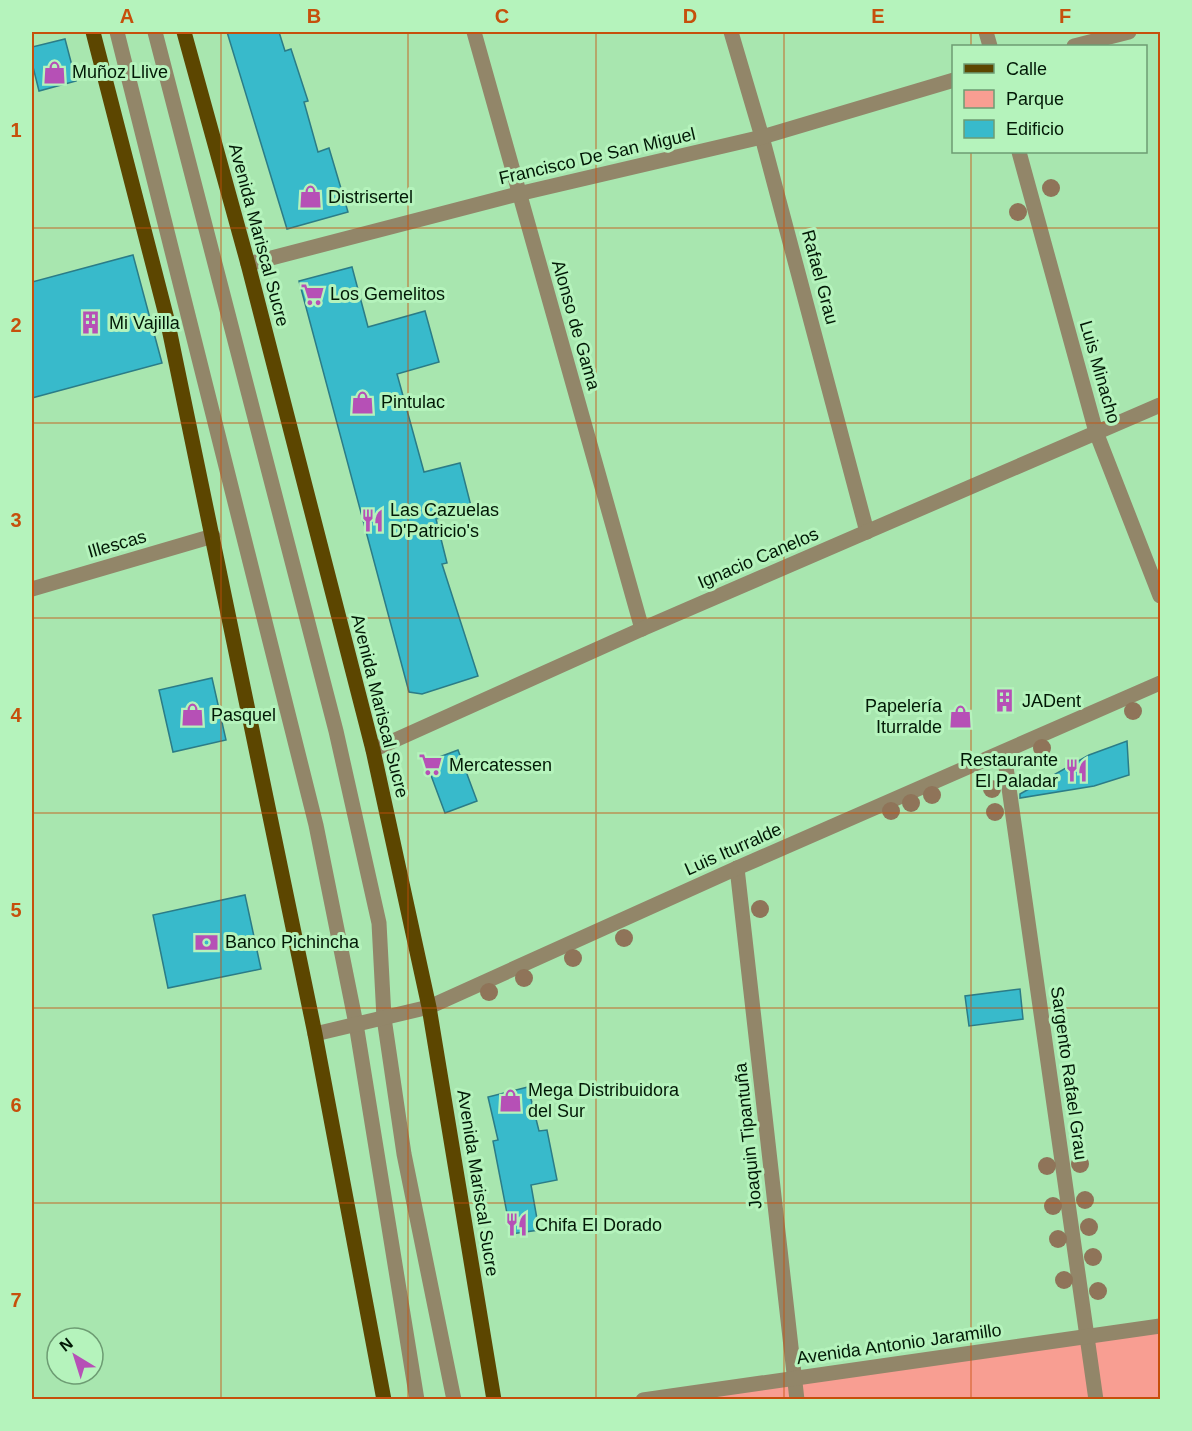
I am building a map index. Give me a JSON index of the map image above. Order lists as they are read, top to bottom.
{
  "streets": {
    "main road": ["Avenida Mariscal Sucre"],
    "street": [
      "Francisco De San Miguel",
      "Rafael Grau",
      "Alonso de Gama",
      "Luis Minacho",
      "Illescas",
      "Ignacio Canelos",
      "Luis Iturralde",
      "Sargento Rafael Grau",
      "Joaquin Tipantuña",
      "Avenida Antonio Jaramillo"
    ]
  },
  "crossings": [
    ["Francisco De San Miguel", "Avenida Mariscal Sucre"],
    ["Francisco De San Miguel", "Rafael Grau"],
    ["Francisco De San Miguel", "Alonso de Gama"],
    ["Avenida Mariscal Sucre", "Ignacio Canelos"],
    ["Avenida Mariscal Sucre", "Luis Iturralde"],
    ["Rafael Grau", "Ignacio Canelos"],
    ["Alonso de Gama", "Ignacio Canelos"],
    ["Luis Minacho", "Ignacio Canelos"],
    ["Luis Iturralde", "Sargento Rafael Grau"],
    ["Luis Iturralde", "Joaquin Tipantuña"],
    ["Sargento Rafael Grau", "Avenida Antonio Jaramillo"],
    ["Joaquin Tipantuña", "Avenida Antonio Jaramillo"]
  ],
  "places": {
    "shop": [
      "Muñoz Llive",
      "Distrisertel",
      "Pintulac",
      "Pasquel",
      "Papelería Iturralde",
      "Mega Distribuidora del Sur"
    ],
    "supermarket": ["Los Gemelitos", "Mercatessen"],
    "building": ["Mi Vajilla", "JADent"],
    "restaurant": ["Las Cazuelas D'Patricio's", "Restaurante El Paladar", "Chifa El Dorado"],
    "bank": ["Banco Pichincha"]
  },
  "legend": ["Calle", "Parque", "Edificio"],
  "north": "top left",
  "grid": {
    "columns": [
      "A",
      "B",
      "C",
      "D",
      "E",
      "F"
    ],
    "rows": [
      "1",
      "2",
      "3",
      "4",
      "5",
      "6",
      "7"
    ]
  }
}
